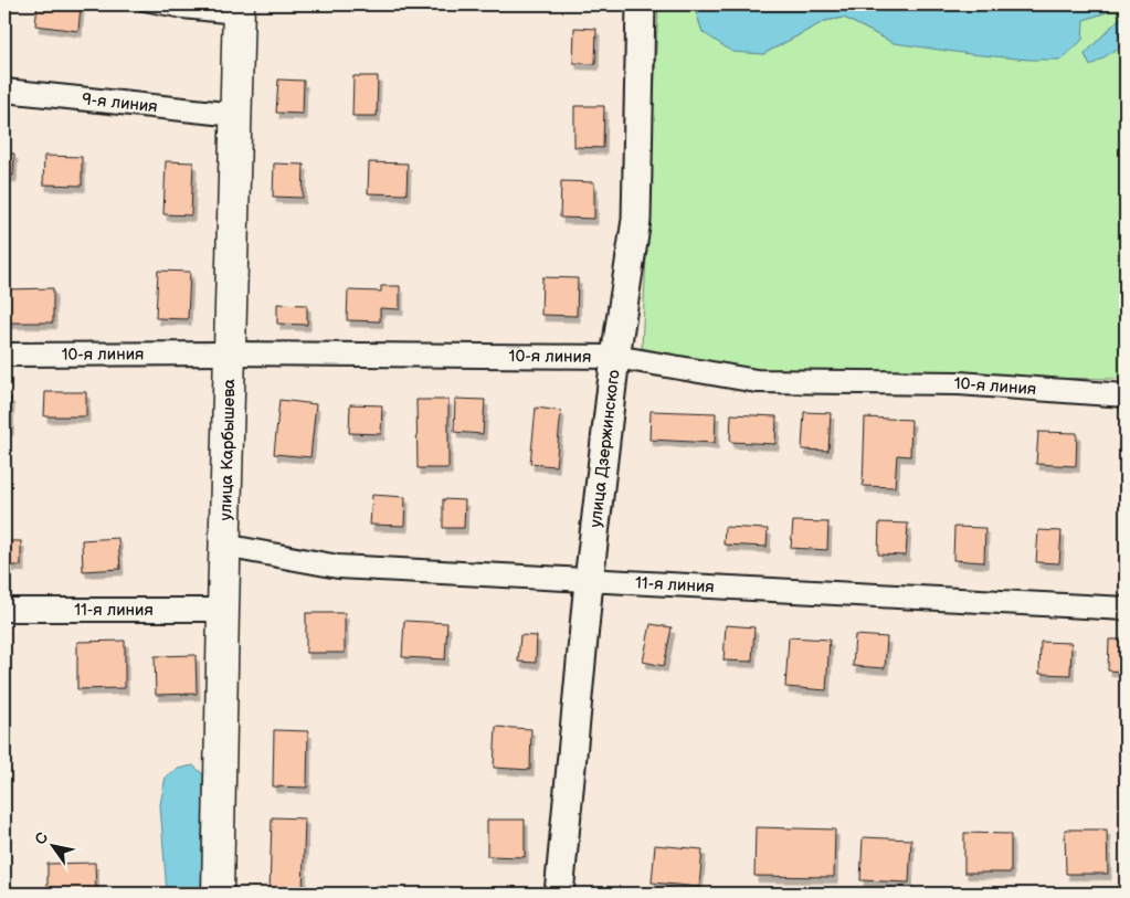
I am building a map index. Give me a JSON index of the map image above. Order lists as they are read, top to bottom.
{
  "streets": {
    "main road": ["улица Карбышева"],
    "street": [
      "9-я линия",
      "10-я линия",
      "улица Дзержинского",
      "11-я линия"
    ]
  },
  "crossings": [
    ["9-я линия", "улица Карбышева"],
    ["10-я линия", "улица Карбышева"],
    ["10-я линия", "улица Дзержинского"],
    ["улица Карбышева", "11-я линия"],
    ["улица Дзержинского", "11-я линия"]
  ],
  "north": "top left"
}
